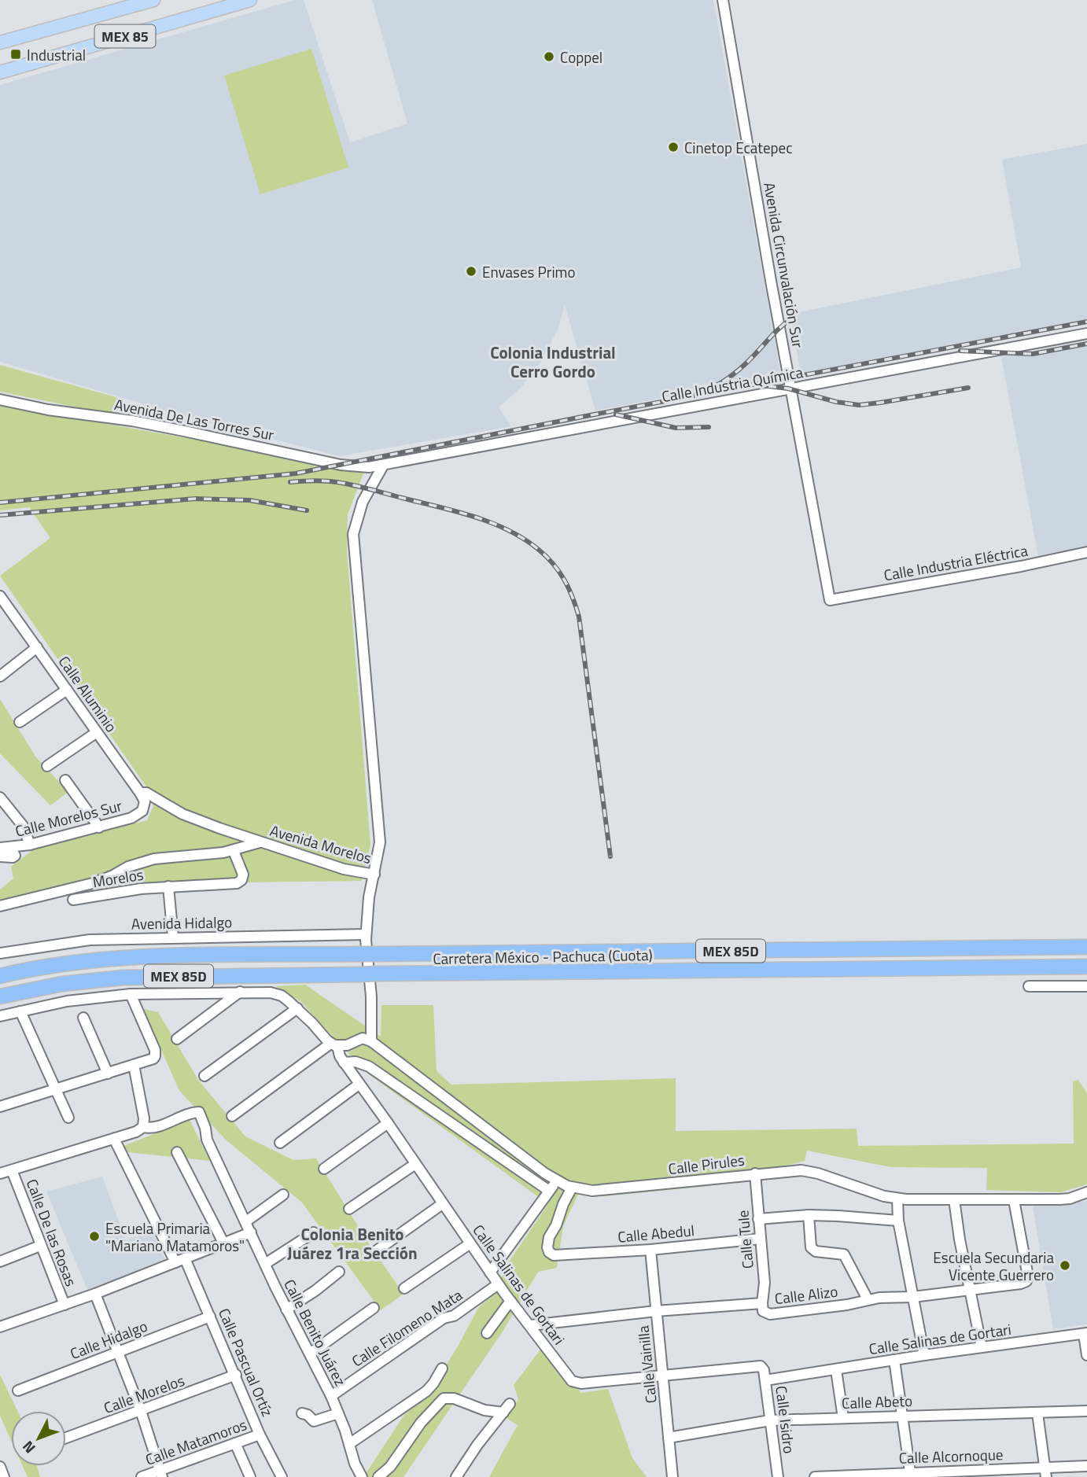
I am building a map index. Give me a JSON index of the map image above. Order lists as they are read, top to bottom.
{
  "streets": {
    "highway": ["MEX 85D", "Carretera México - Pachuca (Cuota)"],
    "main road": ["MEX 85"],
    "street": [
      "Avenida Circunvalación Sur",
      "Calle Industria Química",
      "Avenida De Las Torres Sur",
      "Calle Industria Eléctrica",
      "Calle Aluminio",
      "Calle Morelos Sur",
      "Avenida Morelos",
      "Morelos",
      "Avenida Hidalgo",
      "Calle Pirules",
      "Calle De las Rosas",
      "Calle Abedul",
      "Calle Tule",
      "Calle Salinas de Gortari",
      "Calle Alizo",
      "Calle Filomeno Mata",
      "Calle Benito Juárez",
      "Calle Hidalgo",
      "Calle Pascual Ortíz",
      "Calle Vainilla",
      "Calle Morelos",
      "Calle Abeto",
      "Calle Isidro",
      "Calle Matamoros",
      "Calle Alcornoque"
    ]
  },
  "crossings": [
    ["Avenida Circunvalación Sur", "Calle Industria Química"],
    ["Avenida Circunvalación Sur", "Calle Industria Eléctrica"],
    ["Calle Industria Química", "Avenida De Las Torres Sur"],
    ["Calle Aluminio", "Calle Morelos Sur"],
    ["Calle Aluminio", "Avenida Morelos"],
    ["Avenida Morelos", "Morelos"],
    ["Calle Pirules", "Calle Abedul"],
    ["Calle Pirules", "Calle Tule"],
    ["Calle Pirules", "Calle Alizo"],
    ["Calle Abedul", "Calle Tule"],
    ["Calle Abedul", "Calle Vainilla"],
    ["Calle Tule", "Calle Alizo"],
    ["Calle Salinas de Gortari", "Calle Alizo"],
    ["Calle Salinas de Gortari", "Calle Filomeno Mata"],
    ["Calle Salinas de Gortari", "Calle Vainilla"],
    ["Calle Salinas de Gortari", "Calle Isidro"],
    ["Calle Alizo", "Calle Vainilla"],
    ["Calle Filomeno Mata", "Calle Benito Juárez"],
    ["Calle Hidalgo", "Calle Pascual Ortíz"],
    ["Calle Pascual Ortíz", "Calle Morelos"],
    ["Calle Pascual Ortíz", "Calle Matamoros"],
    ["Calle Vainilla", "Calle Abeto"],
    ["Calle Abeto", "Calle Isidro"]
  ],
  "districts": ["Colonia Industrial Cerro Gordo", "Colonia Benito Juárez 1ra Sección"],
  "places": {
    "transit": ["Industrial"],
    "other": [
      "Coppel",
      "Cinetop Ecatepec",
      "Envases Primo",
      "Escuela Primaria \"Mariano Matamoros\"",
      "Escuela Secundaria Vicente Guerrero"
    ]
  },
  "north": "bottom left"
}
